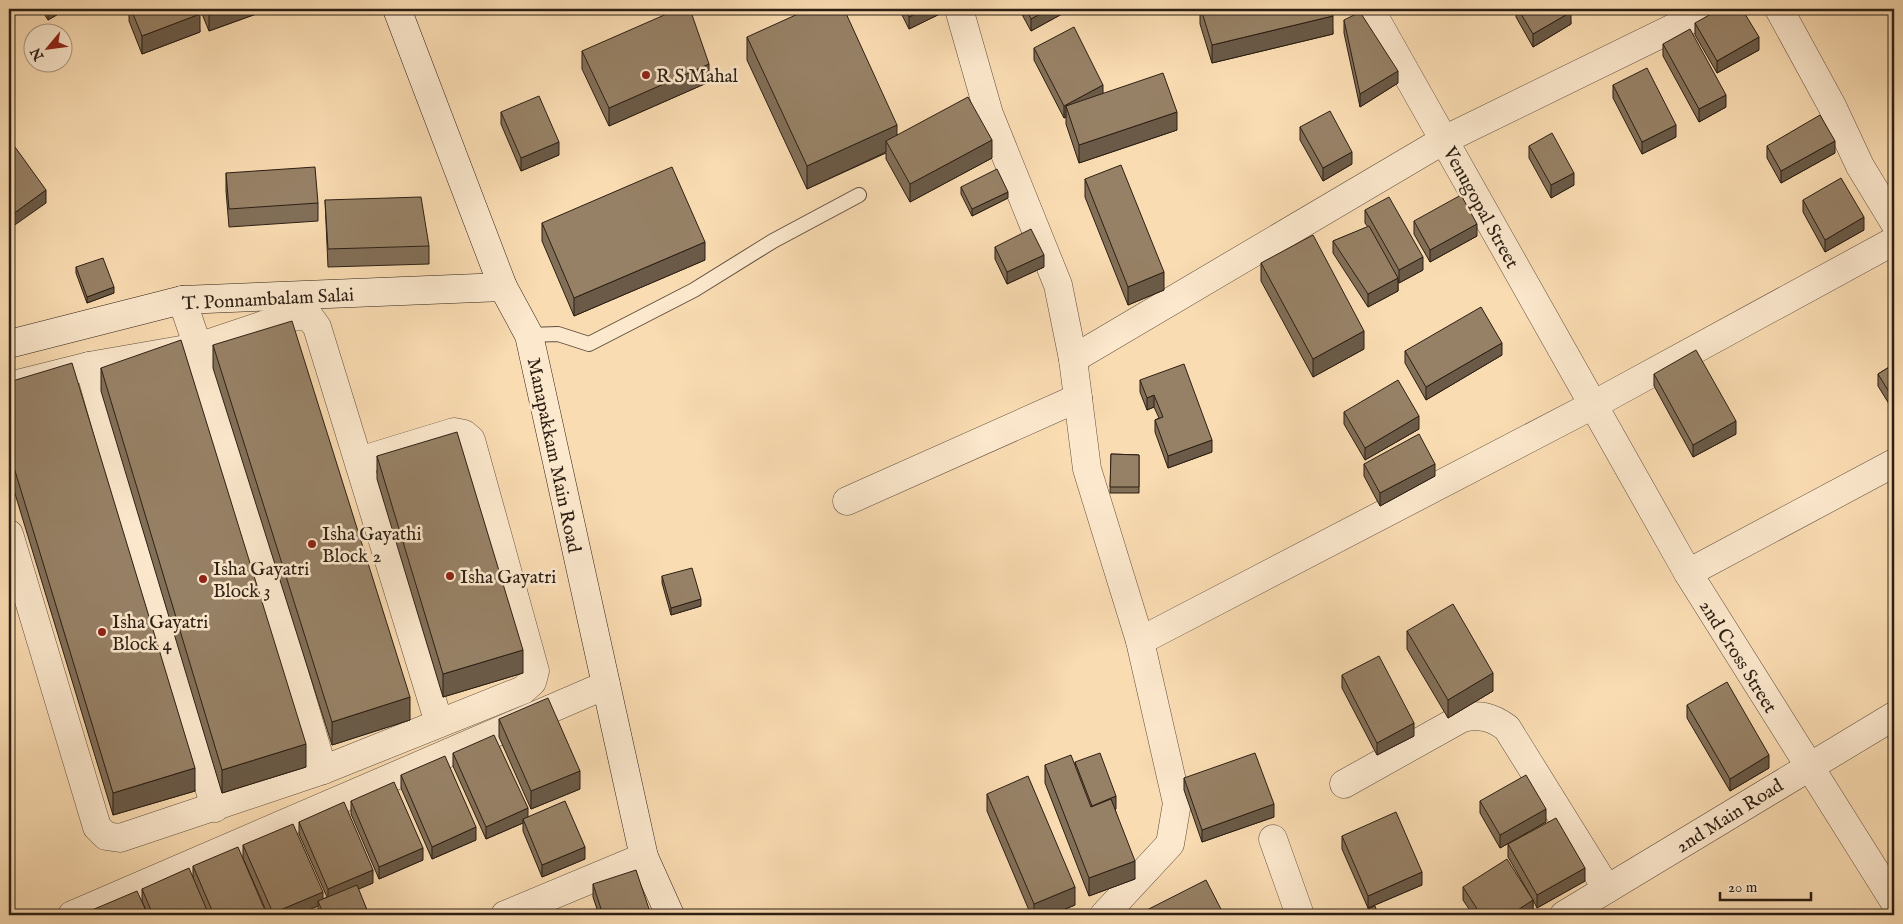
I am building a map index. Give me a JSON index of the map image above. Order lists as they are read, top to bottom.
{
  "streets": {
    "street": [
      "Venugopal Street",
      "T. Ponnambalam Salai",
      "Manapakkam Main Road",
      "2nd Cross Street",
      "2nd Main Road"
    ]
  },
  "crossings": [
    ["Venugopal Street", "2nd Cross Street"],
    ["T. Ponnambalam Salai", "Manapakkam Main Road"],
    ["2nd Cross Street", "2nd Main Road"]
  ],
  "places": [
    "R S Mahal",
    "Isha Gayathi Block 2",
    "Isha Gayatri",
    "Isha Gayatri Block 3",
    "Isha Gayatri Block 4"
  ],
  "scale_bar": "20 m",
  "north": "bottom left"
}
